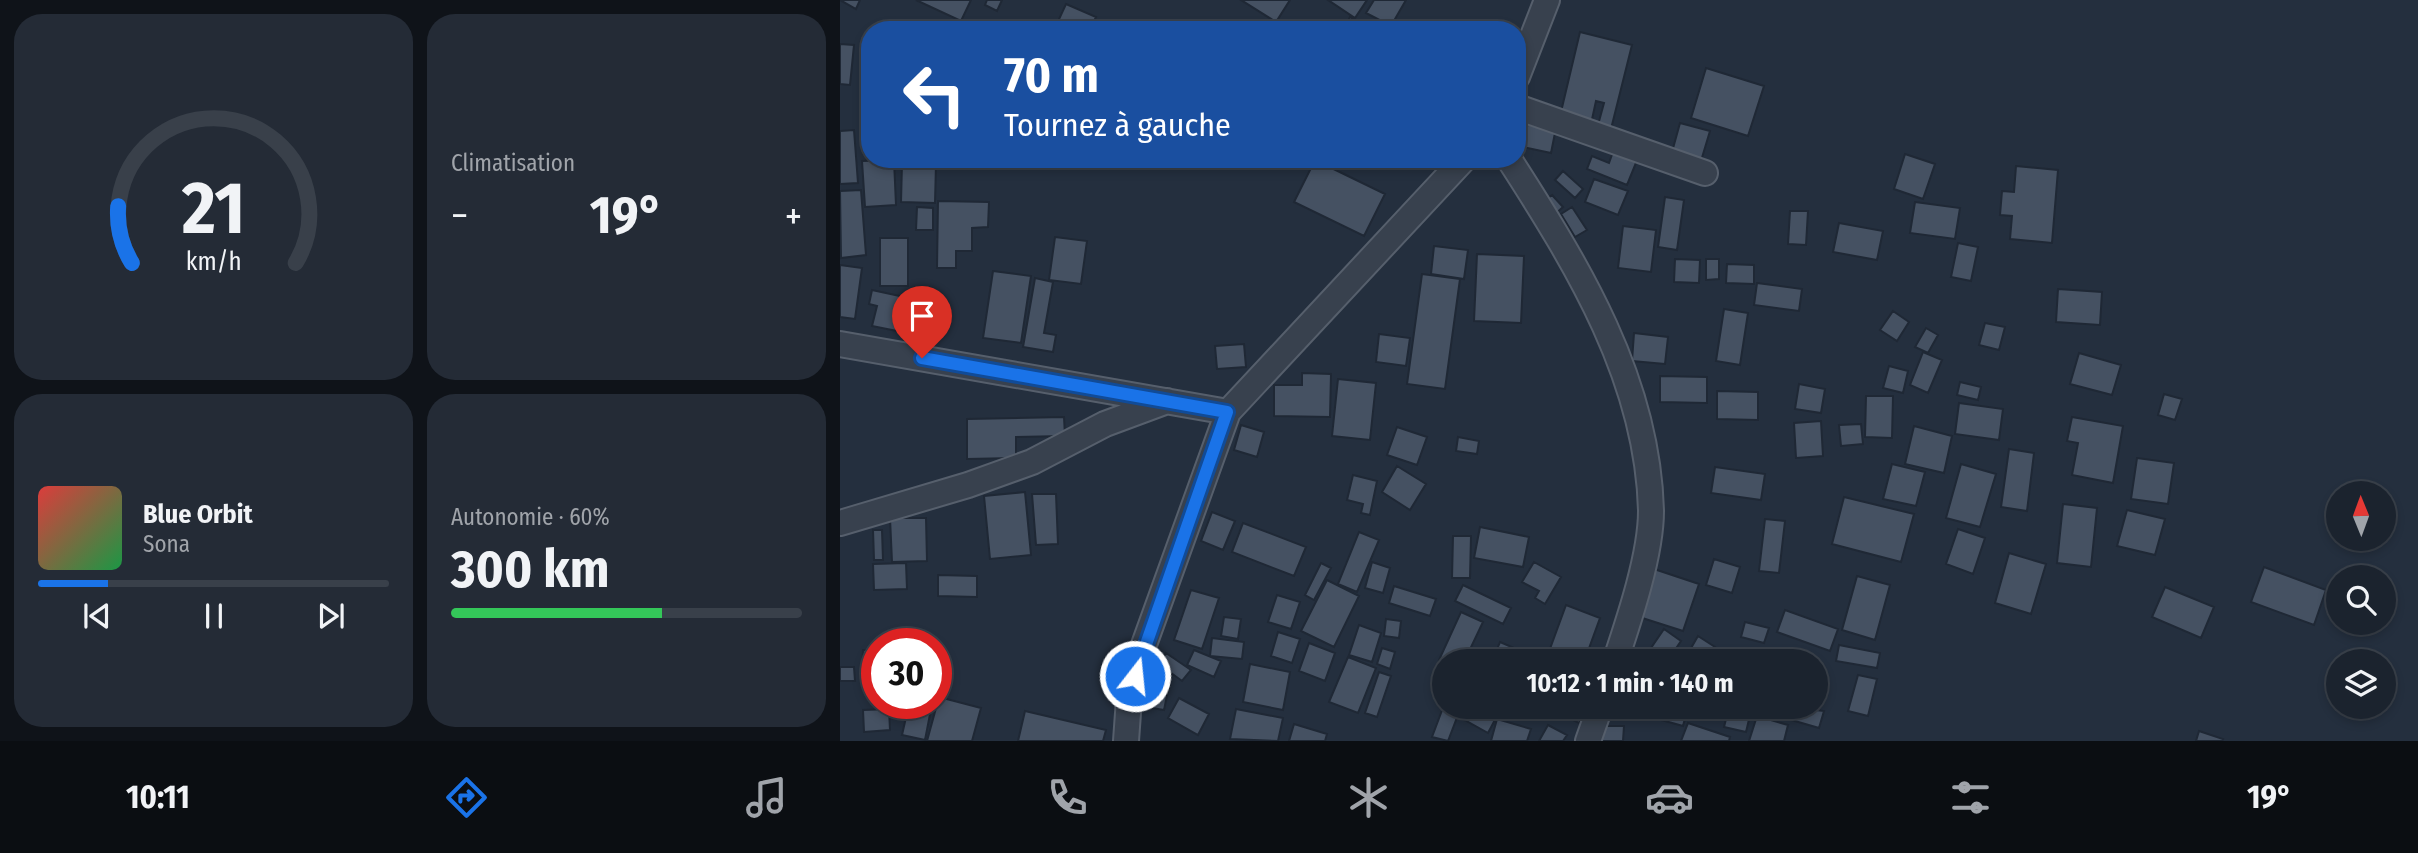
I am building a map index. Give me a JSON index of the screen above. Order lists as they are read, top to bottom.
{
  "north": "top",
  "page": {
    "tile": [
      "Climatisation",
      ["Autonomie · 60%", "300 km"]
    ],
    "turn": ["70 m", "Tournez à gauche"],
    "heat": ["−", "19°", "+"],
    "song": ["Blue Orbit", "Sona"],
    "limit": "30",
    "trip": "10:12 · 1 min · 140 m",
    "tabs": ["10:11", "19°"],
    "gauge": ["21", "km/h"]
  }
}
